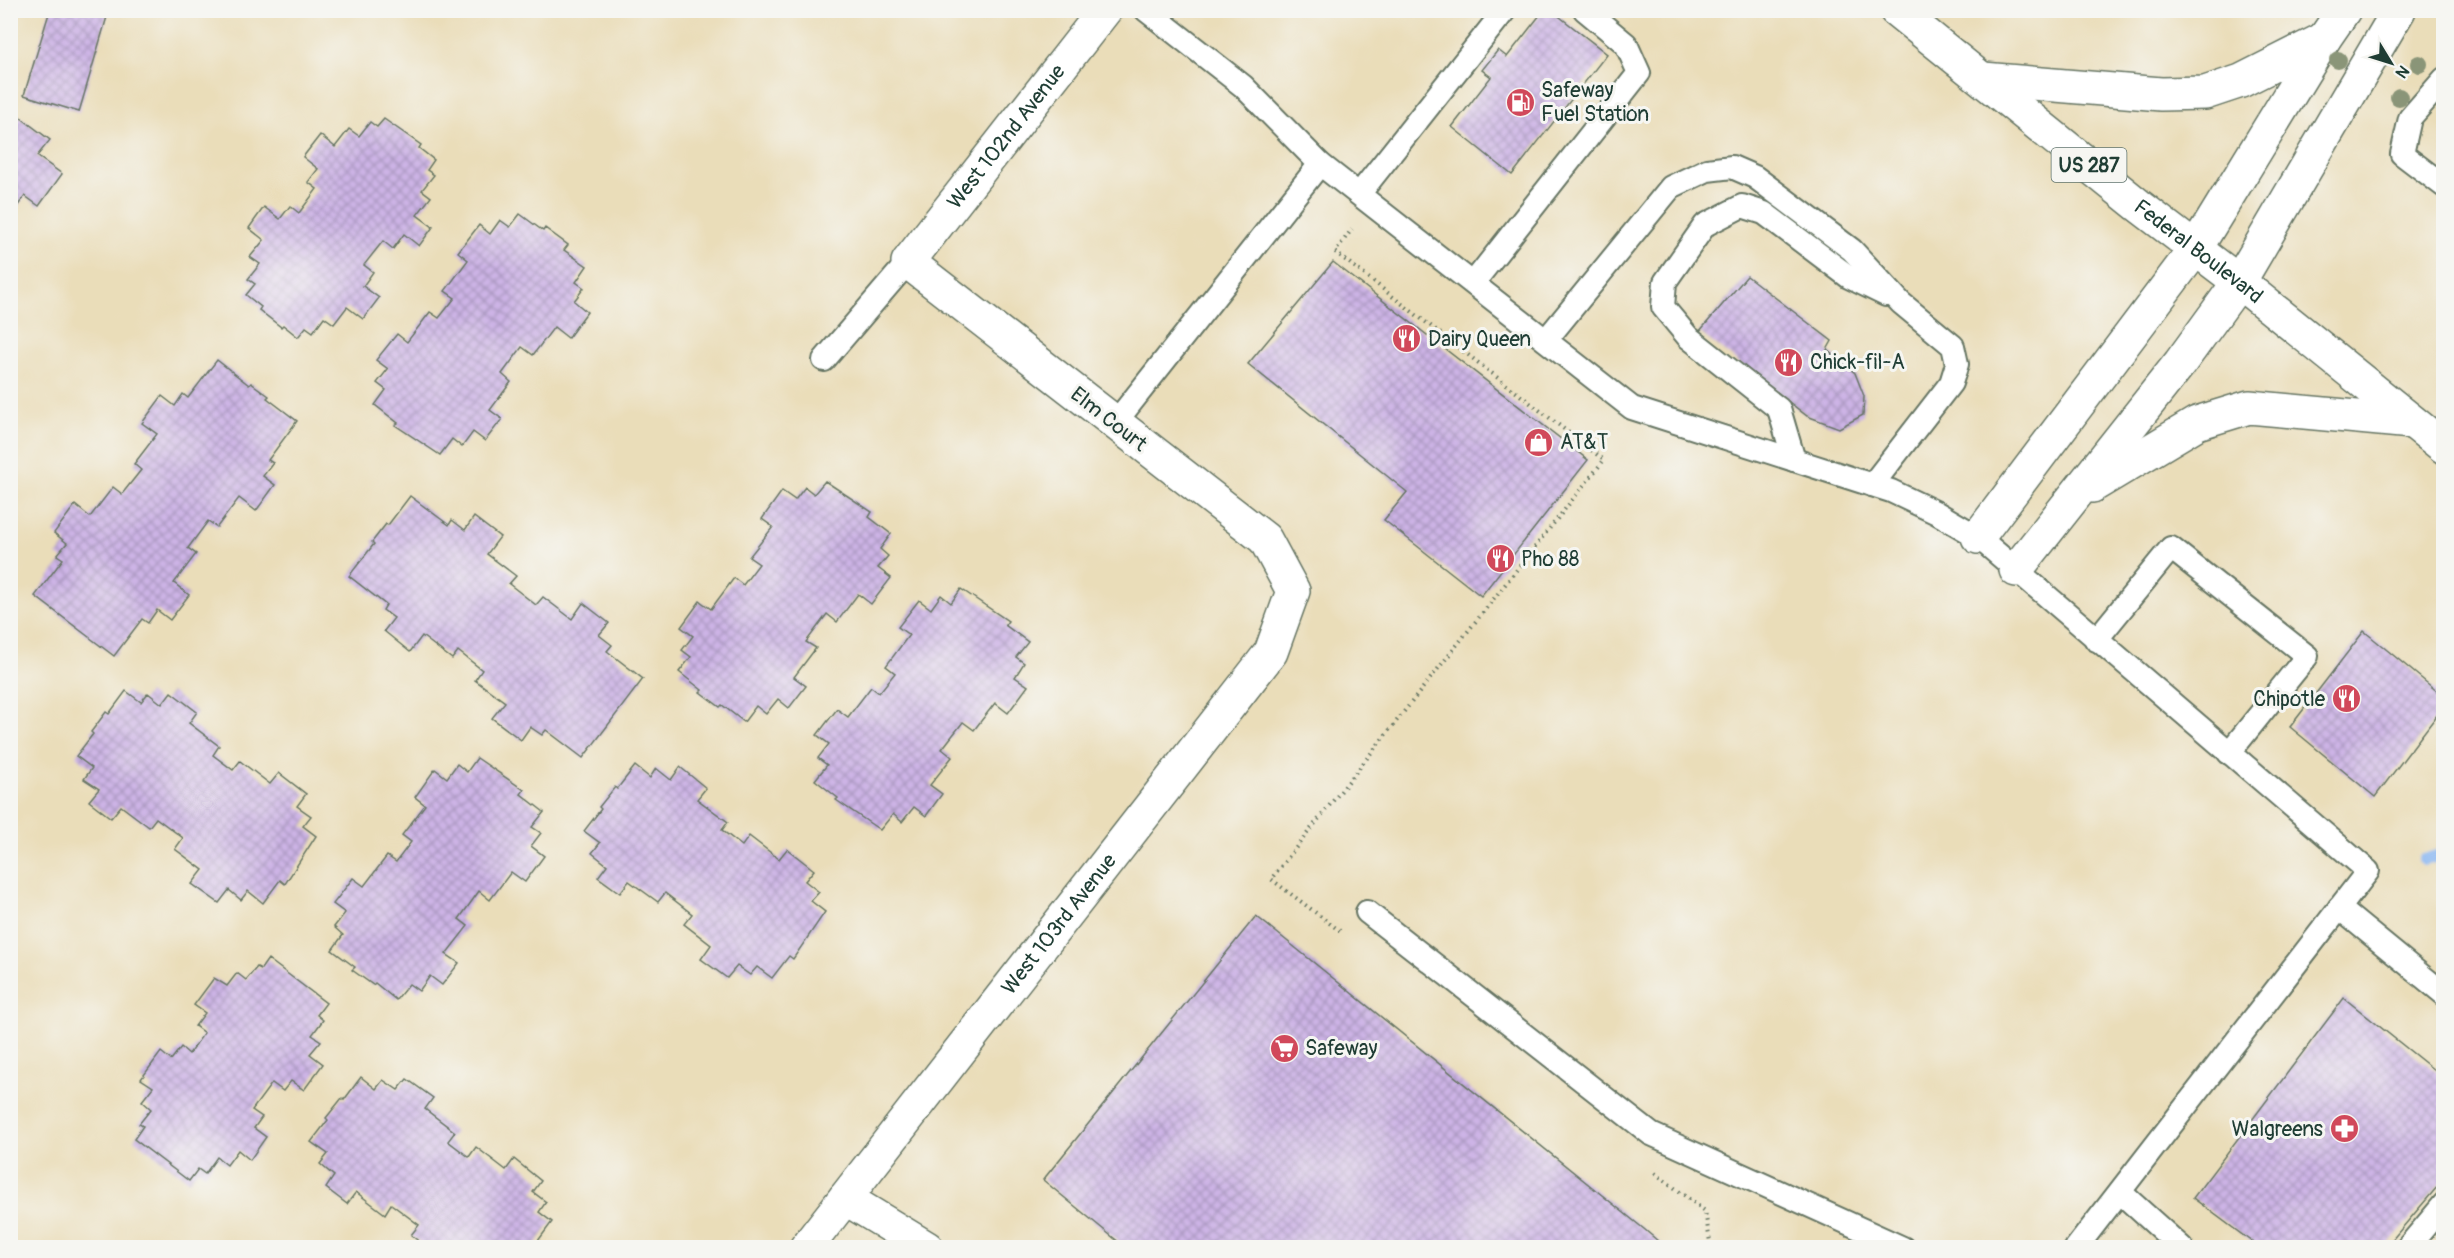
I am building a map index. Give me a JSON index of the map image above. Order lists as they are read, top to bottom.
{
  "streets": {
    "street": [
      "West 102nd Avenue",
      "US 287",
      "Federal Boulevard",
      "Elm Court",
      "West 103rd Avenue"
    ]
  },
  "crossings": [
    ["West 102nd Avenue", "Elm Court"],
    ["Elm Court", "West 103rd Avenue"]
  ],
  "places": {
    "fuel station": ["Safeway Fuel Station"],
    "restaurant": [
      "Dairy Queen",
      "Chick-fil-A",
      "Pho 88",
      "Chipotle"
    ],
    "shop": ["AT&T"],
    "supermarket": ["Safeway"],
    "pharmacy": ["Walgreens"]
  },
  "north": "bottom right"
}
